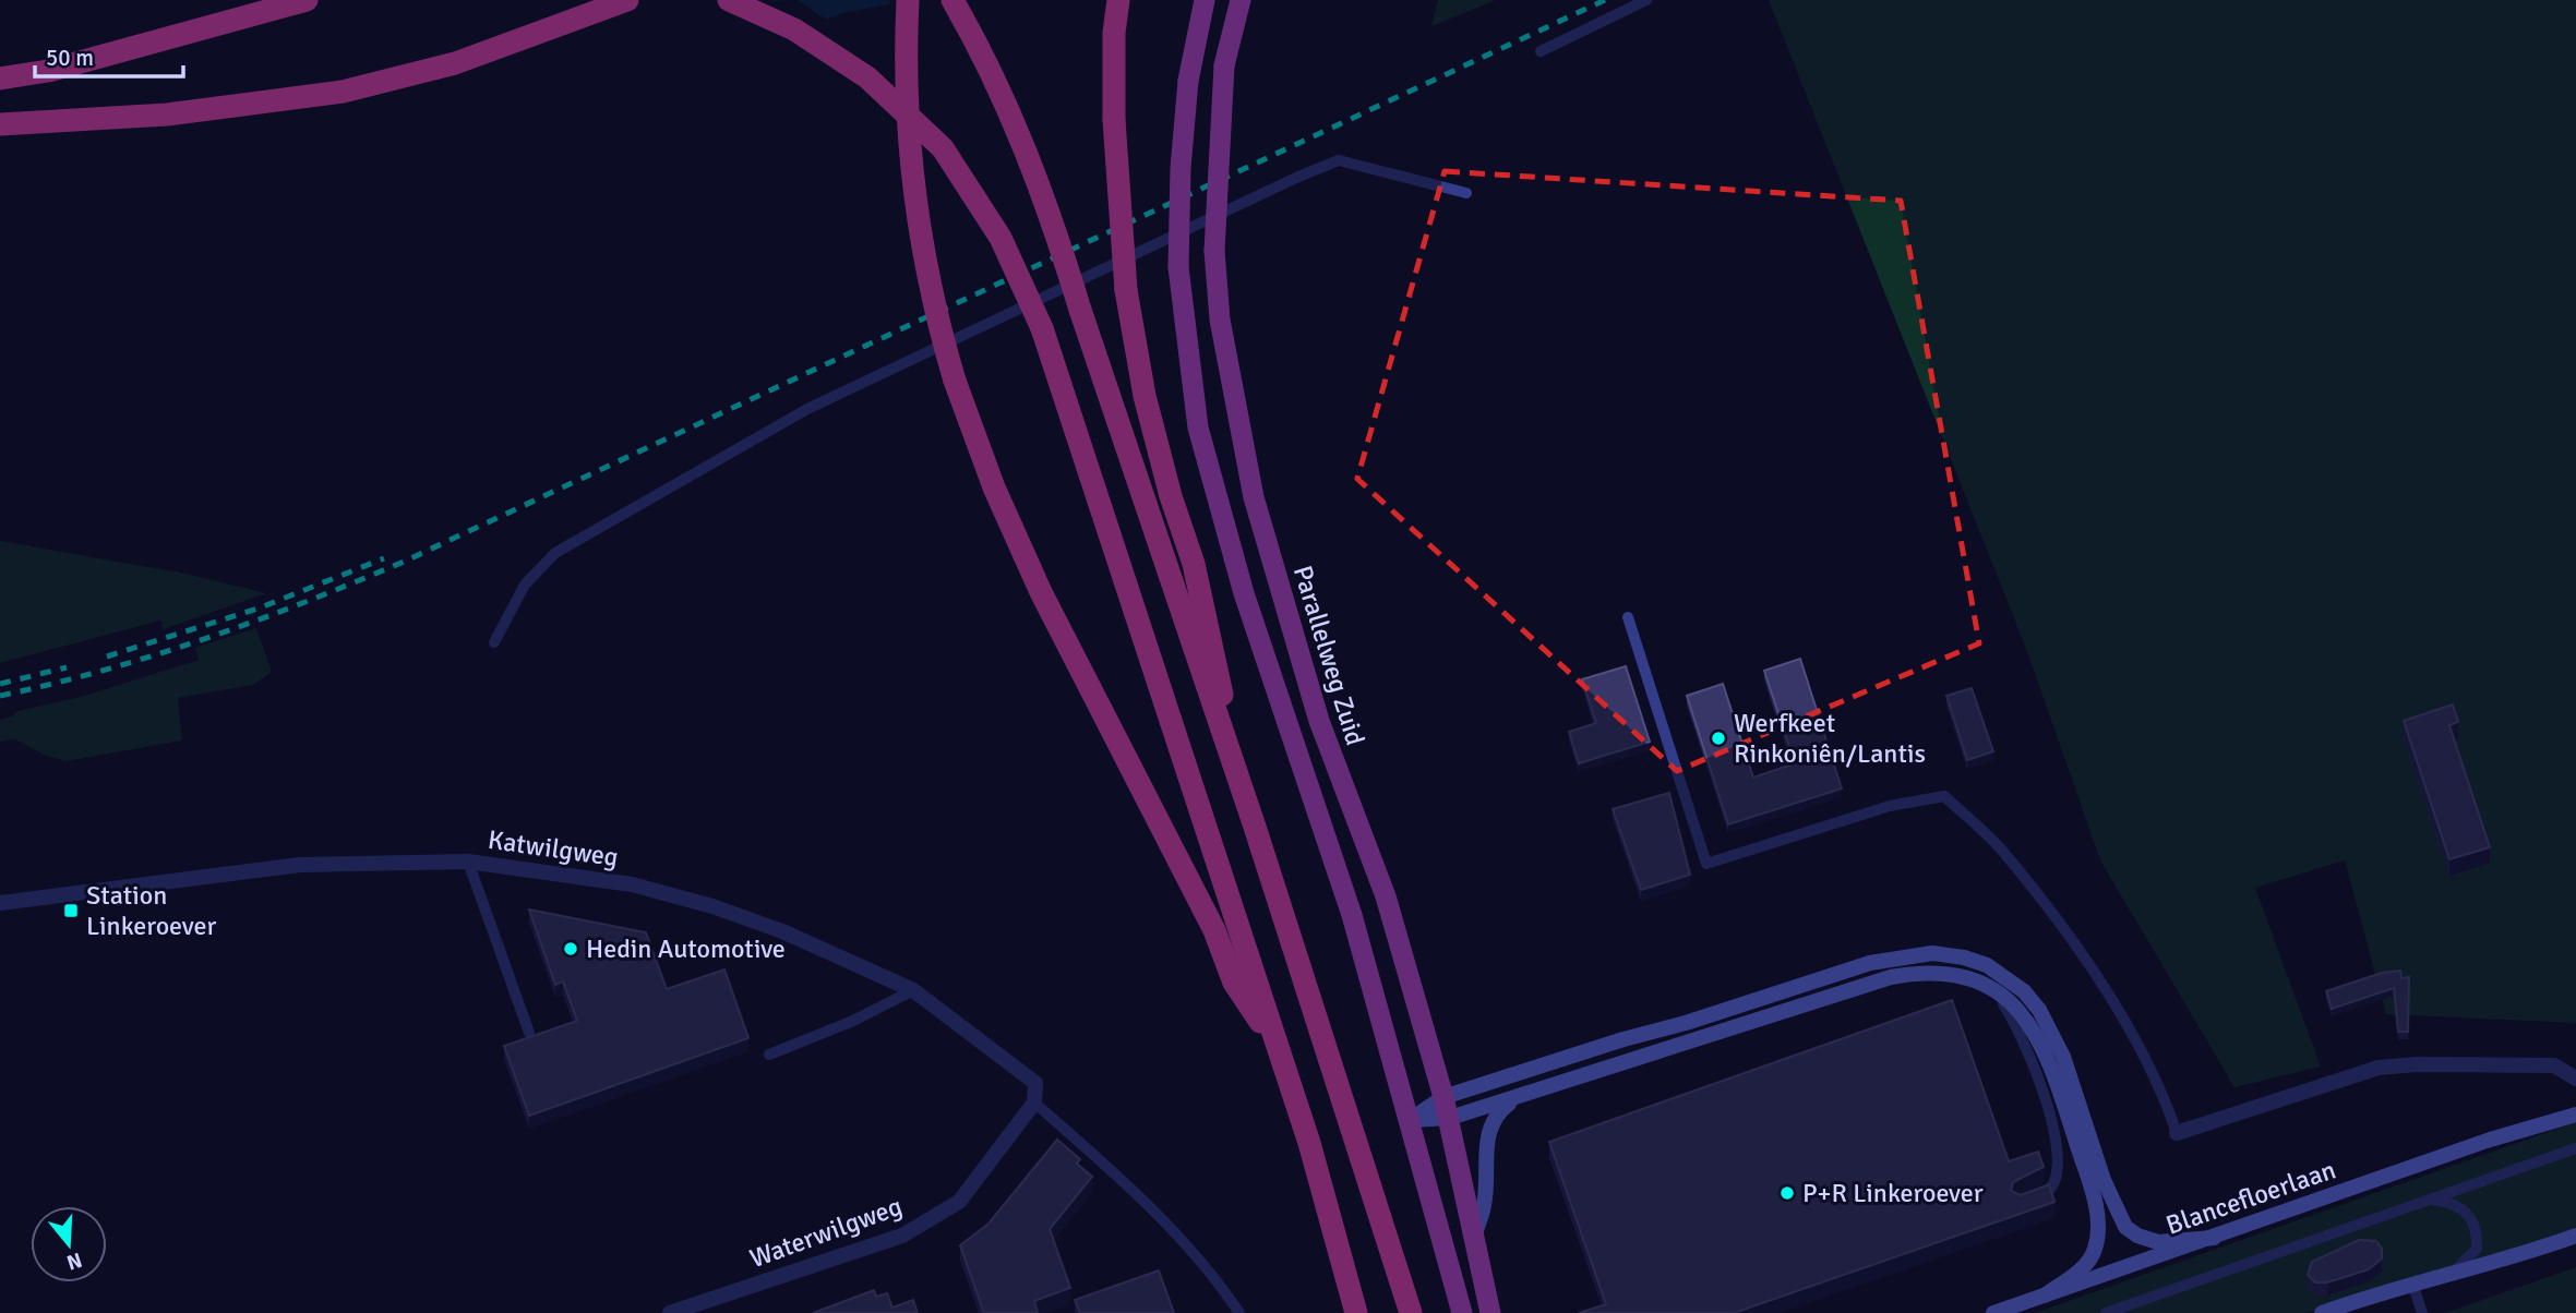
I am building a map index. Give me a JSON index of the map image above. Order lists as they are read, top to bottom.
{
  "streets": {
    "highway": ["Parallelweg Zuid"],
    "main road": ["Blancefloerlaan"],
    "street": ["Katwilgweg", "Waterwilgweg"]
  },
  "crossings": [
    ["Katwilgweg", "Waterwilgweg"]
  ],
  "places": {
    "other": ["Werfkeet Rinkoniên/Lantis", "Hedin Automotive", "P+R Linkeroever"],
    "transit": ["Station Linkeroever"]
  },
  "scale_bar": "50 m",
  "north": "bottom"
}
